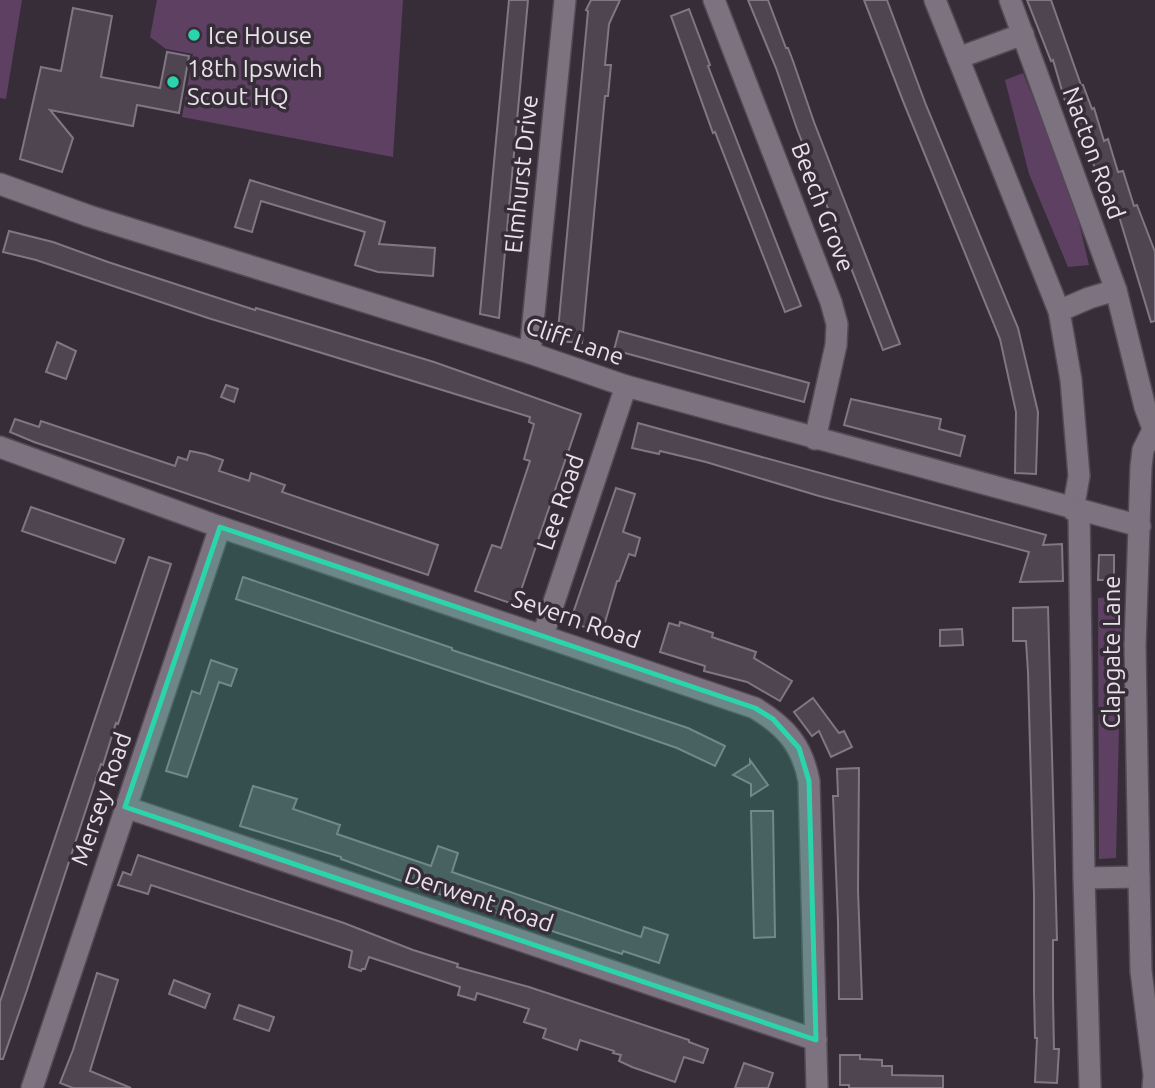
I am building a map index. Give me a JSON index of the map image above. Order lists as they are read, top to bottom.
{
  "streets": {
    "street": [
      "Nacton Road",
      "Elmhurst Drive",
      "Beech Grove",
      "Cliff Lane",
      "Lee Road",
      "Severn Road",
      "Clapgate Lane",
      "Mersey Road",
      "Derwent Road"
    ]
  },
  "crossings": [
    ["Nacton Road", "Clapgate Lane"],
    ["Elmhurst Drive", "Cliff Lane"],
    ["Beech Grove", "Cliff Lane"],
    ["Cliff Lane", "Lee Road"],
    ["Cliff Lane", "Clapgate Lane"],
    ["Lee Road", "Severn Road"],
    ["Severn Road", "Mersey Road"],
    ["Severn Road", "Derwent Road"],
    ["Mersey Road", "Derwent Road"]
  ],
  "places": ["Ice House", "18th Ipswich Scout HQ"]
}
